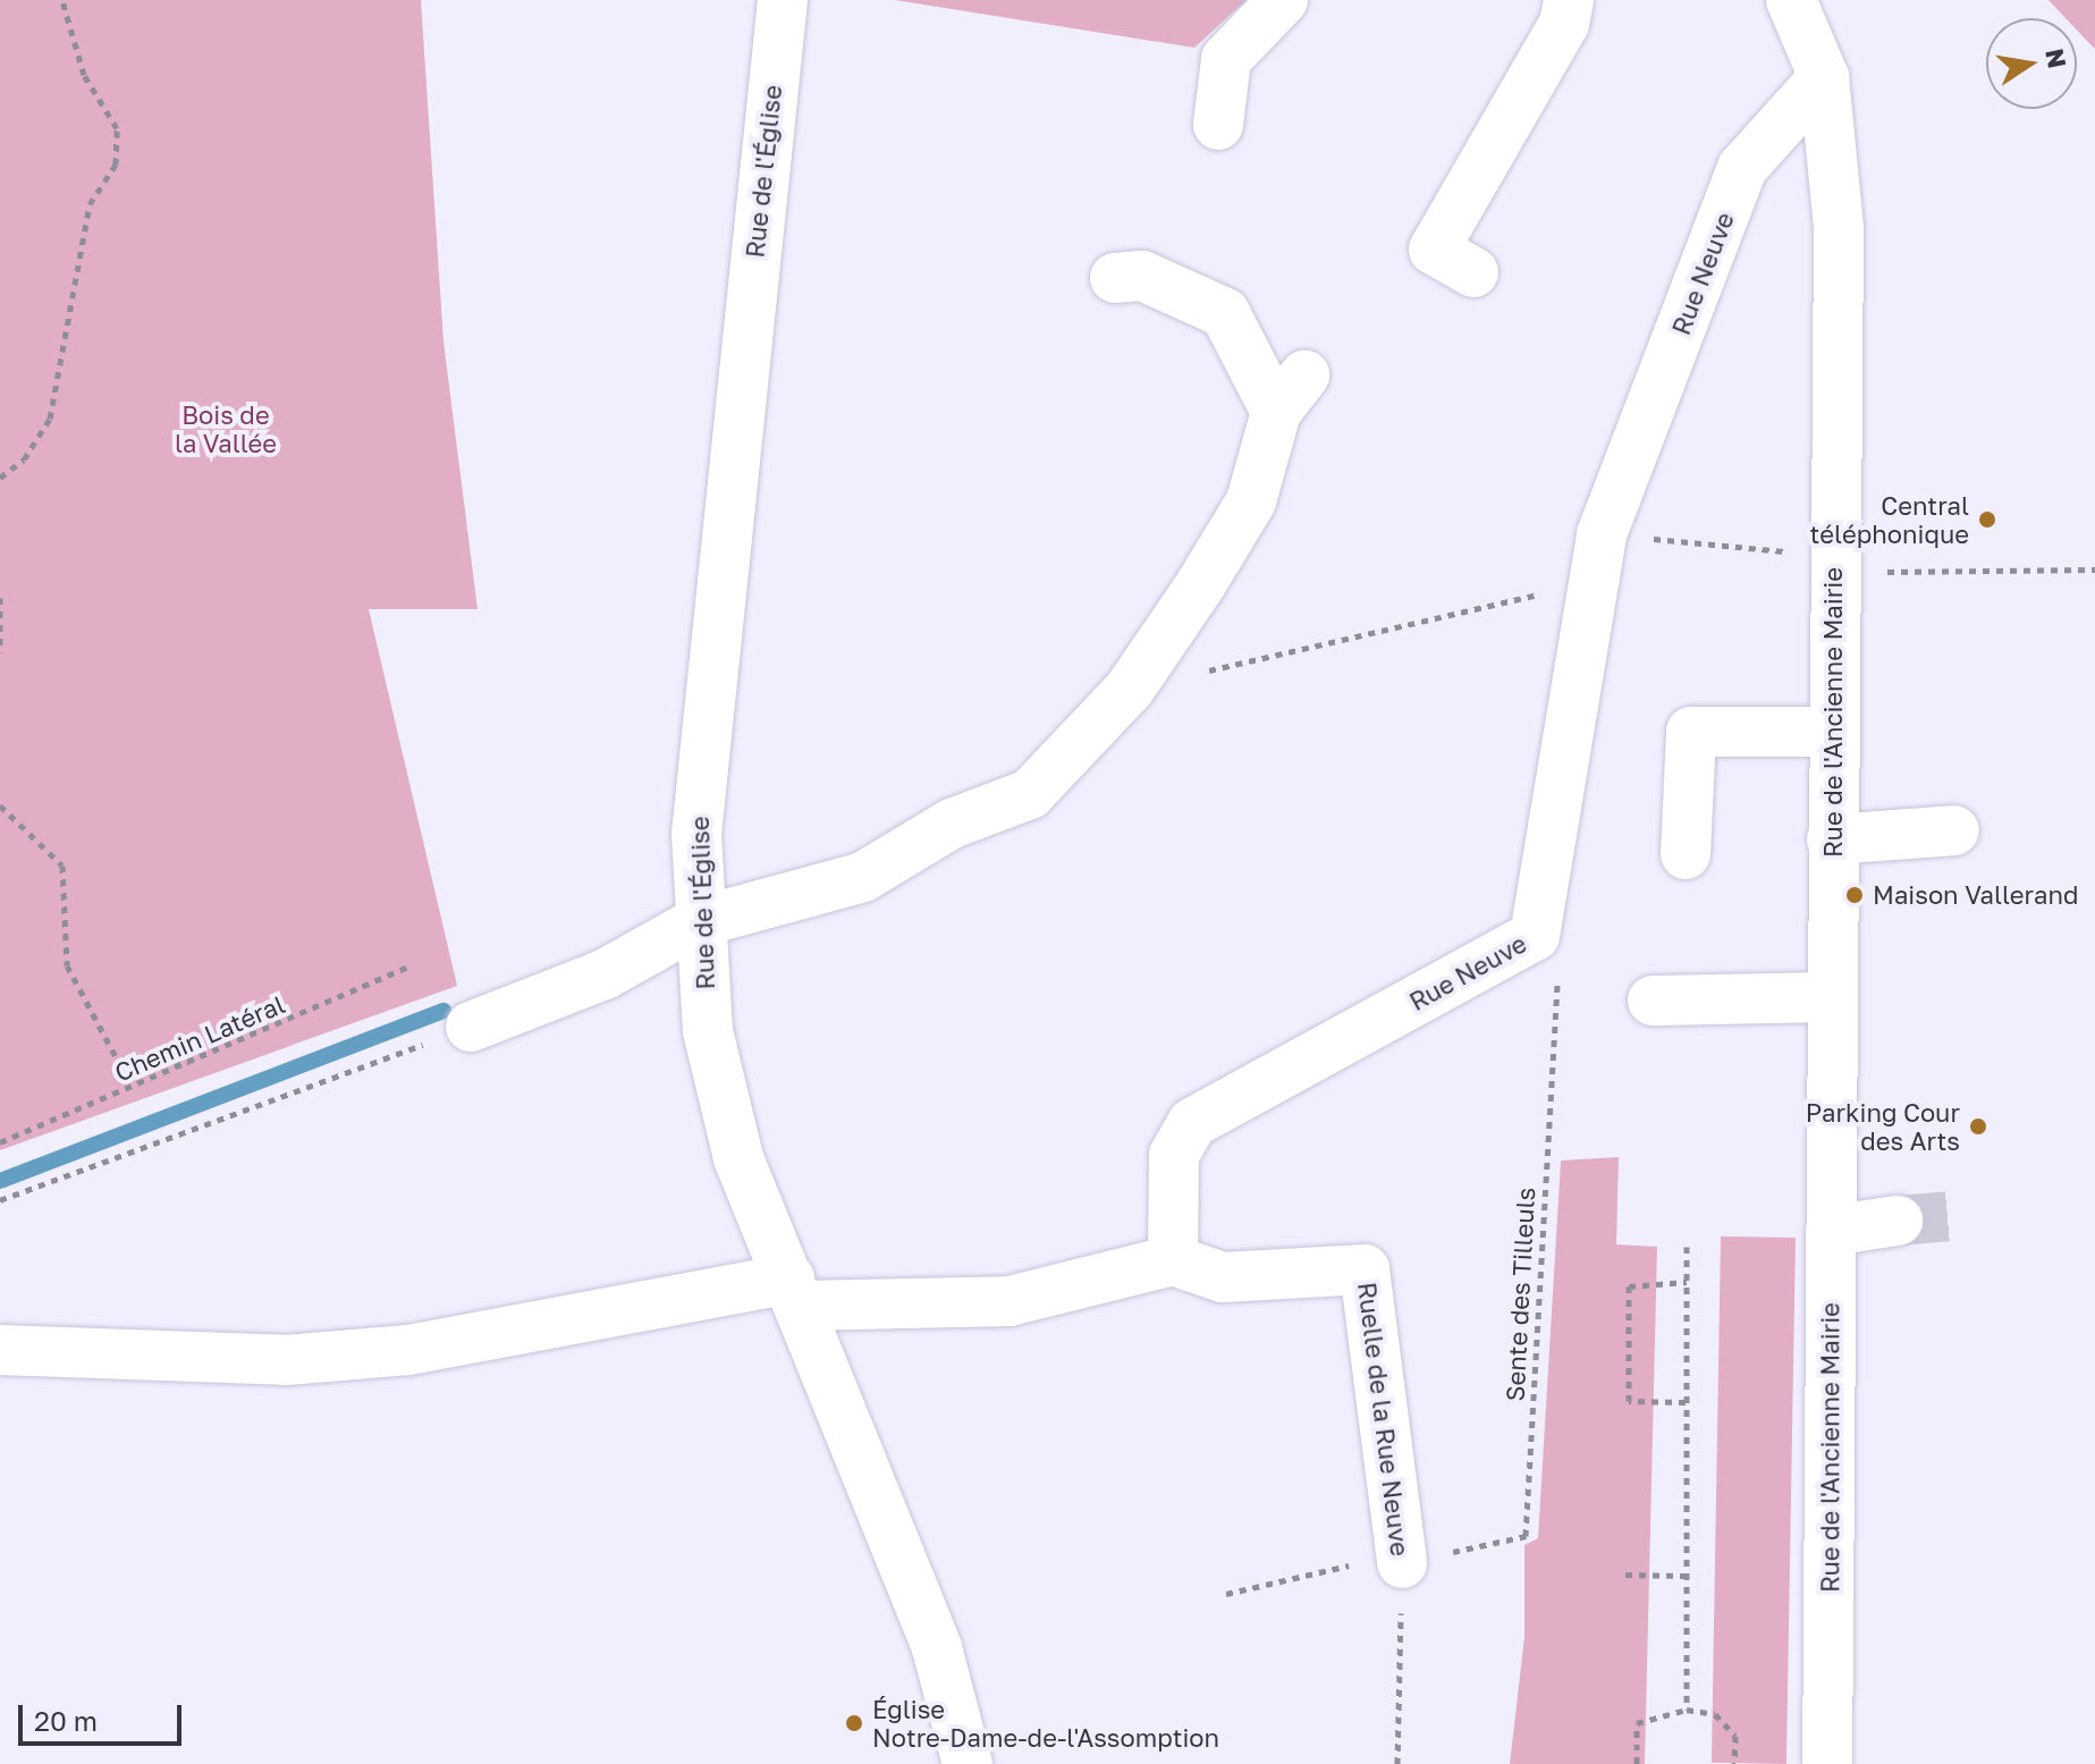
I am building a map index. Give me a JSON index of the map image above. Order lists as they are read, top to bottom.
{
  "streets": {
    "street": [
      "Rue de l'Église",
      "Rue Neuve",
      "Rue de l'Ancienne Mairie",
      "Ruelle de la Rue Neuve"
    ],
    "path": ["Chemin Latéral", "Sente des Tilleuls"]
  },
  "crossings": [
    ["Rue Neuve", "Rue de l'Ancienne Mairie"],
    ["Rue Neuve", "Sente des Tilleuls"],
    ["Rue Neuve", "Ruelle de la Rue Neuve"],
    ["Sente des Tilleuls", "Ruelle de la Rue Neuve"]
  ],
  "parks": ["Bois de la Vallée"],
  "places": [
    "Central téléphonique",
    "Maison Vallerand",
    "Parking Cour des Arts",
    "Église Notre-Dame-de-l'Assomption"
  ],
  "scale_bar": "20 m",
  "north": "right"
}
